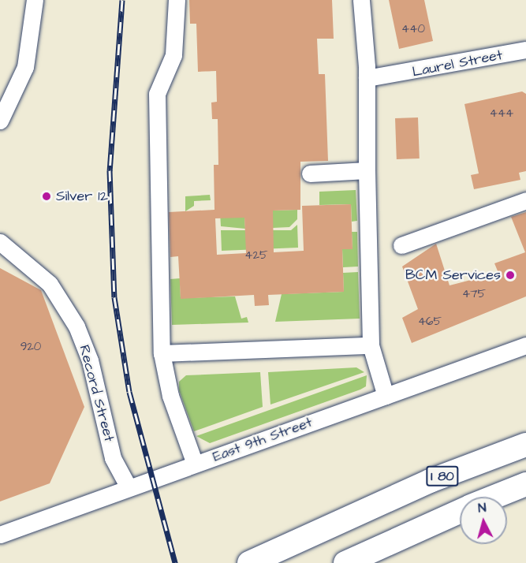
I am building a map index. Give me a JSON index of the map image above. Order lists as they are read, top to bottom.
{
  "streets": {
    "highway": ["I 80"],
    "street": ["Laurel Street", "Record Street", "East 9th Street"]
  },
  "crossings": [
    ["Record Street", "East 9th Street"]
  ],
  "places": ["Silver 12", "BCM Services"],
  "house_numbers": [
    "440",
    "444",
    "425",
    "475",
    "465",
    "920"
  ],
  "north": "top"
}
